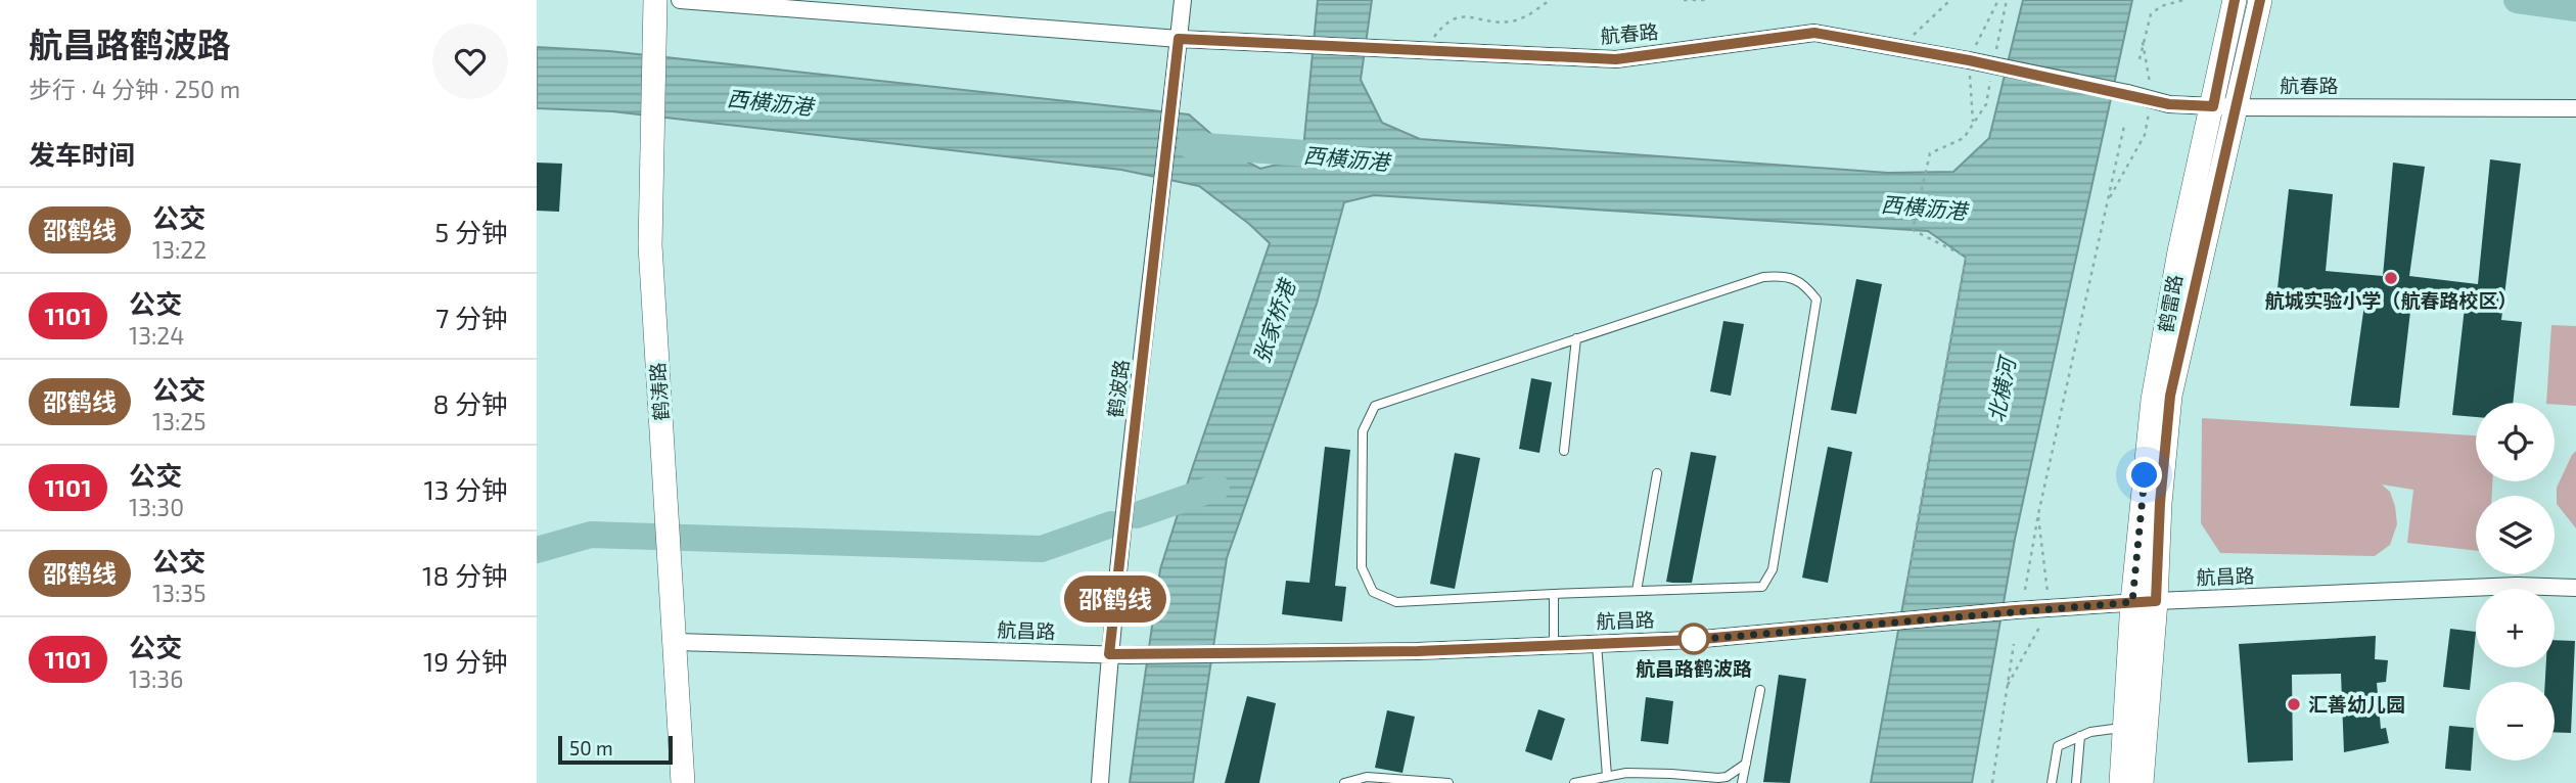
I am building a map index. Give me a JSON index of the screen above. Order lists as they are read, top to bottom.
{
  "streets": {
    "street": [
      "航春路",
      "鹤雷路",
      "鹤波路",
      "鹤涛路",
      "航昌路"
    ]
  },
  "crossings": [
    ["航春路", "鹤雷路"],
    ["航春路", "鹤波路"],
    ["鹤雷路", "航昌路"],
    ["鹤波路", "航昌路"],
    ["鹤涛路", "航昌路"]
  ],
  "water": ["西横沥港", "张家桥港", "北横河"],
  "places": ["航城实验小学（航春路校区）", "航昌路鹤波路", "汇善幼儿园"],
  "lines": ["bus line 邵鹤线"],
  "scale_bar": "50 m",
  "page": {
    "heading": [
      ["航昌路鹤波路", "步行 · 4 分钟 · 250 m"],
      "发车时间"
    ],
    "on_map": "邵鹤线",
    "list": [
      {
        "mark": "邵鹤线",
        "name": "公交",
        "note": "13:22",
        "value": "5 分钟"
      },
      {
        "mark": "1101",
        "name": "公交",
        "note": "13:24",
        "value": "7 分钟"
      },
      {
        "mark": "邵鹤线",
        "name": "公交",
        "note": "13:25",
        "value": "8 分钟"
      },
      {
        "mark": "1101",
        "name": "公交",
        "note": "13:30",
        "value": "13 分钟"
      },
      {
        "mark": "邵鹤线",
        "name": "公交",
        "note": "13:35",
        "value": "18 分钟"
      },
      {
        "mark": "1101",
        "name": "公交",
        "note": "13:36",
        "value": "19 分钟"
      }
    ],
    "map_buttons": ["+", "−"],
    "scale": "50 m"
  }
}
